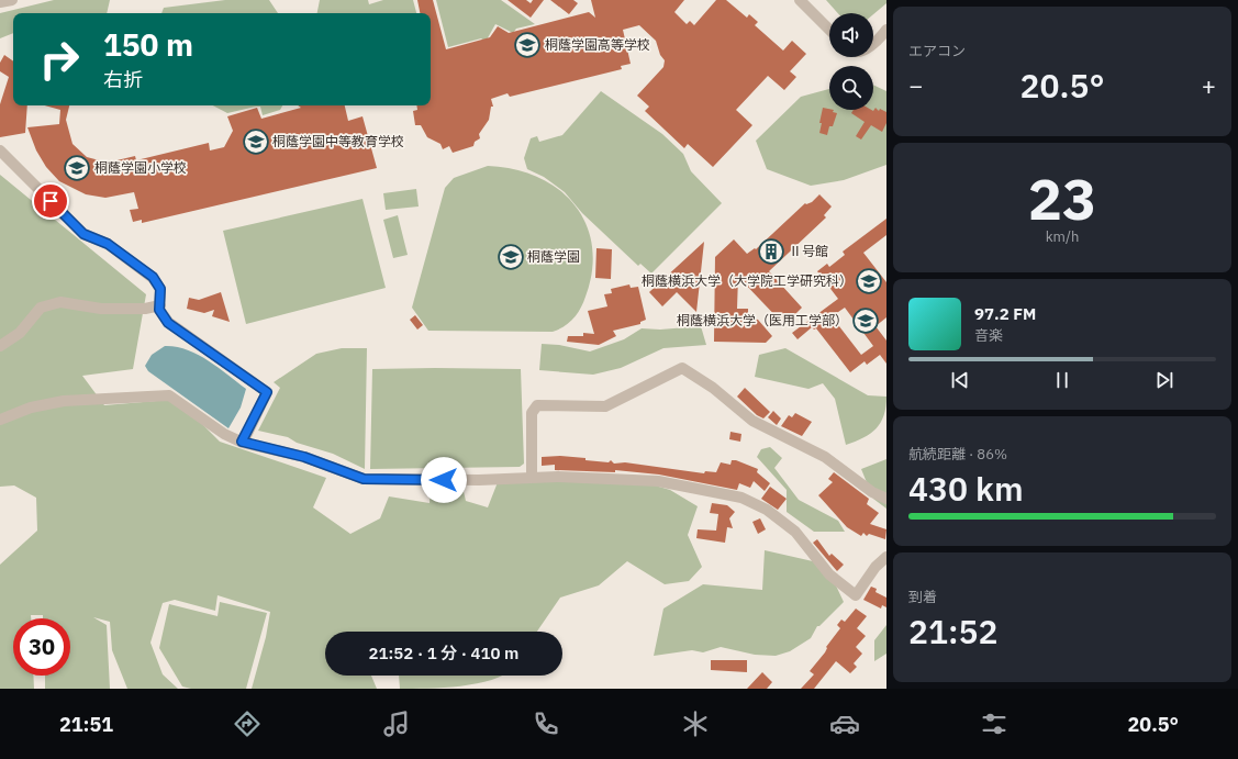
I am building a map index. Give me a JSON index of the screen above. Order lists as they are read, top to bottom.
{
  "places": {
    "school or university": [
      "桐蔭学園高等学校",
      "桐蔭学園中等教育学校",
      "桐蔭学園小学校",
      "桐蔭学園",
      "桐蔭横浜大学（大学院工学研究科）",
      "桐蔭横浜大学（医用工学部）"
    ],
    "building": ["Ⅱ号館"]
  },
  "page": {
    "tile": [
      "エアコン",
      ["23", "km/h"],
      ["航続距離 · 86%", "430 km"],
      ["到着", "21:52"]
    ],
    "turn": ["150 m", "右折"],
    "heat": ["−", "20.5°", "+"],
    "song": ["97.2 FM", "音楽"],
    "limit": "30",
    "trip": "21:52 · 1 分 · 410 m",
    "tabs": ["21:51", "20.5°"]
  }
}
